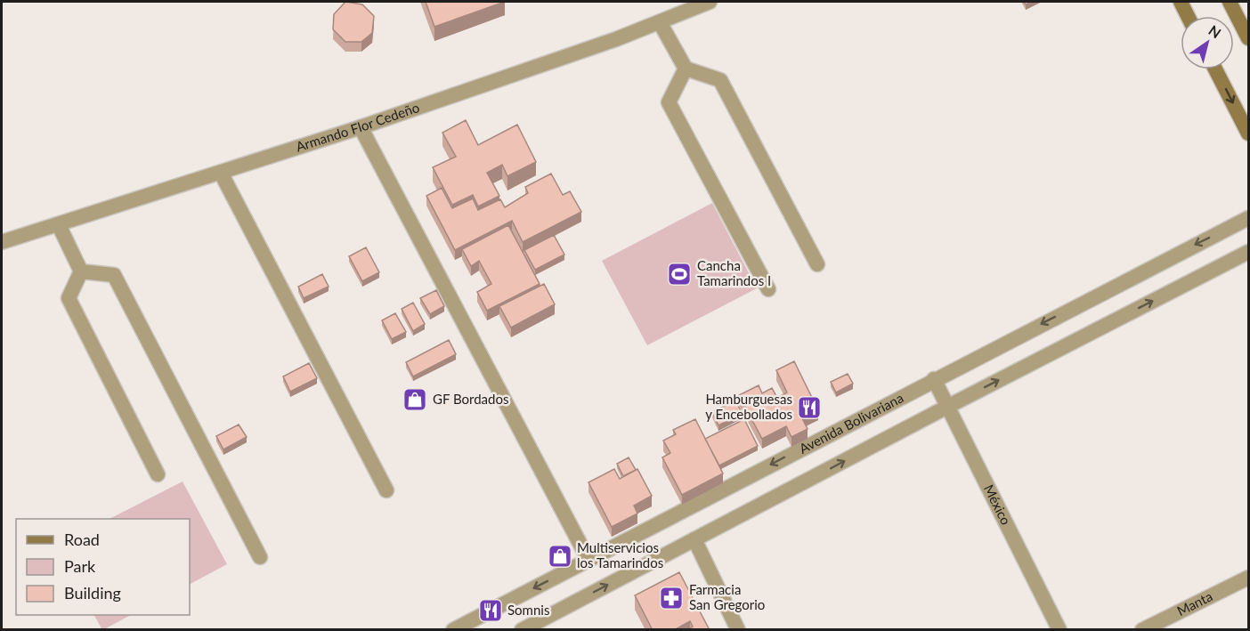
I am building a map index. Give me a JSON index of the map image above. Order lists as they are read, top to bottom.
{
  "streets": {
    "street": [
      "Armando Flor Cedeño",
      "Avenida Bolivariana",
      "México",
      "Manta"
    ]
  },
  "crossings": [
    ["Avenida Bolivariana", "México"]
  ],
  "places": {
    "sports": ["Cancha Tamarindos I"],
    "shop": ["GF Bordados", "Multiservicios los Tamarindos"],
    "restaurant": ["Hamburguesas y Encebollados", "Somnis"],
    "pharmacy": ["Farmacia San Gregorio"]
  },
  "legend": ["Road", "Park", "Building"],
  "north": "top right"
}
